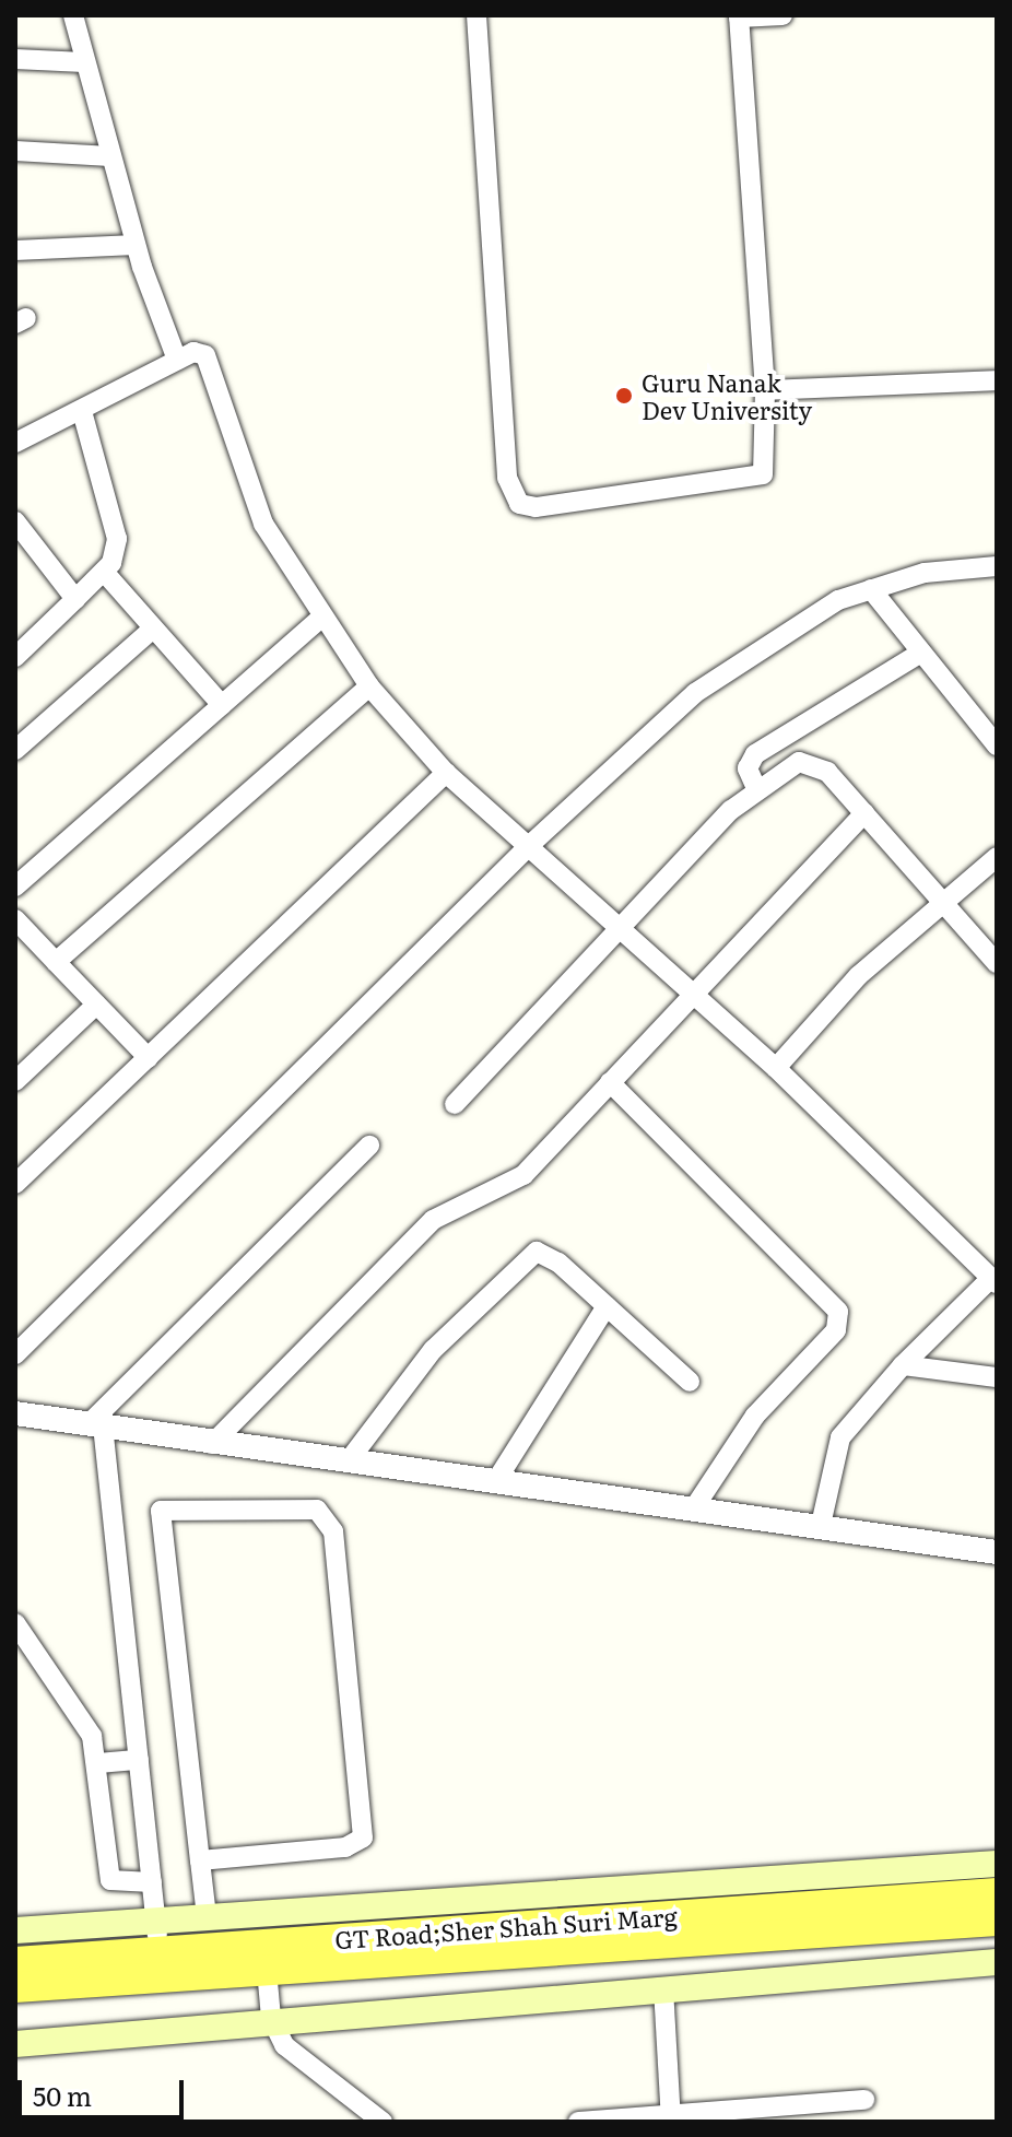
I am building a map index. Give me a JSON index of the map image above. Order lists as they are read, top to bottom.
{
  "streets": {
    "main road": ["GT Road;Sher Shah Suri Marg"]
  },
  "places": ["Guru Nanak Dev University"],
  "scale_bar": "50 m"
}
